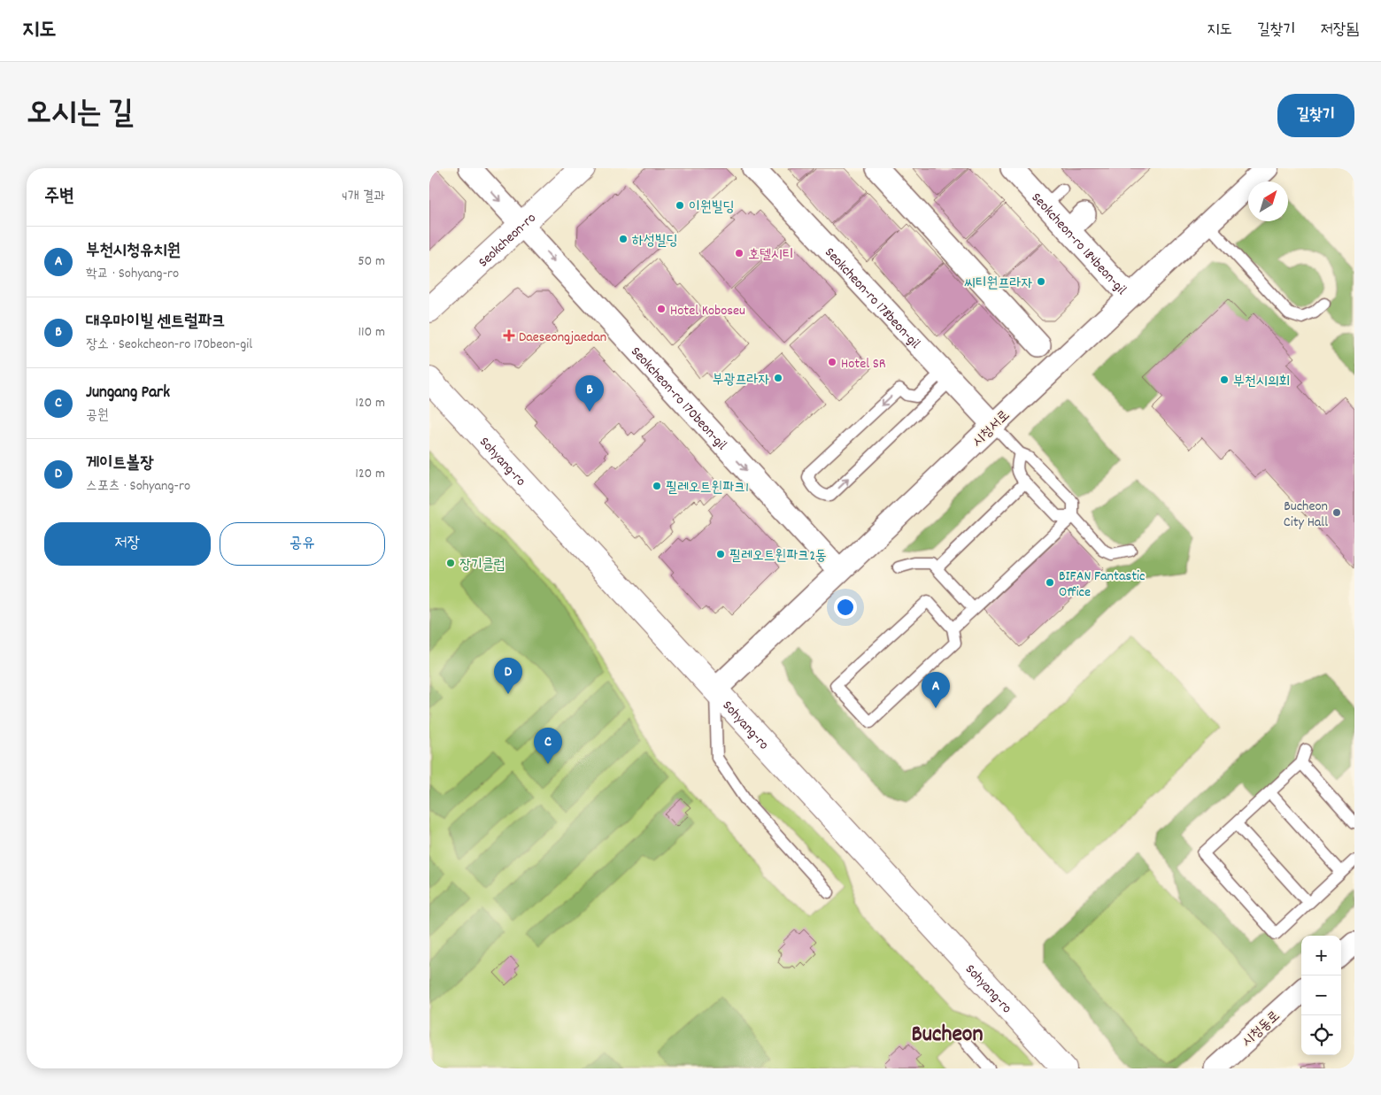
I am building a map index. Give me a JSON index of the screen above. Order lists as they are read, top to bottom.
{
  "streets": {
    "street": [
      "Seokcheon-ro",
      "Seokcheon-ro 184beon-gil",
      "Seokcheon-ro 178beon-gil",
      "Seokcheon-ro 170beon-gil",
      "시청서로",
      "Sohyang-ro",
      "시청동로"
    ]
  },
  "crossings": [
    ["Seokcheon-ro", "Seokcheon-ro 170beon-gil"],
    ["Seokcheon-ro 184beon-gil", "시청서로"],
    ["Seokcheon-ro 178beon-gil", "시청서로"],
    ["Seokcheon-ro 170beon-gil", "시청서로"],
    ["시청서로", "Sohyang-ro"]
  ],
  "one_way": ["Seokcheon-ro 170beon-gil"],
  "districts": ["Bucheon"],
  "places": {
    "other": [
      "이원빌딩",
      "하성빌딩",
      "호텔시티",
      "씨티원프라자",
      "Hotel Koboseu",
      "Hotel SR",
      "부광프라자",
      "부천시의회",
      "필레오트윈파크1",
      "Bucheon City Hall",
      "필레오트윈파크2동",
      "장기클럽",
      "BIFAN Fantastic Office"
    ],
    "health": ["Daeseongjaedan"]
  },
  "north": "top right",
  "page": {
    "header": "지도",
    "nav": ["지도", "길찾기", "저장됨"],
    "title": "오시는 길",
    "buttons": [
      "길찾기",
      ["저장", "공유"]
    ],
    "heading": ["주변", "4개 결과"],
    "list": [
      {
        "mark": "A",
        "name": "부천시청유치원",
        "note": "학교 · Sohyang-ro",
        "value": "50 m"
      },
      {
        "mark": "B",
        "name": "대우마이빌 센트럴파크",
        "note": "장소 · Seokcheon-ro 170beon-gil",
        "value": "110 m"
      },
      {
        "mark": "C",
        "name": "Jungang Park",
        "note": "공원",
        "value": "120 m"
      },
      {
        "mark": "D",
        "name": "게이트볼장",
        "note": "스포츠 · Sohyang-ro",
        "value": "120 m"
      }
    ],
    "pins": [
      "B",
      "D",
      "A",
      "C"
    ],
    "map_buttons": ["+", "−"]
  }
}
